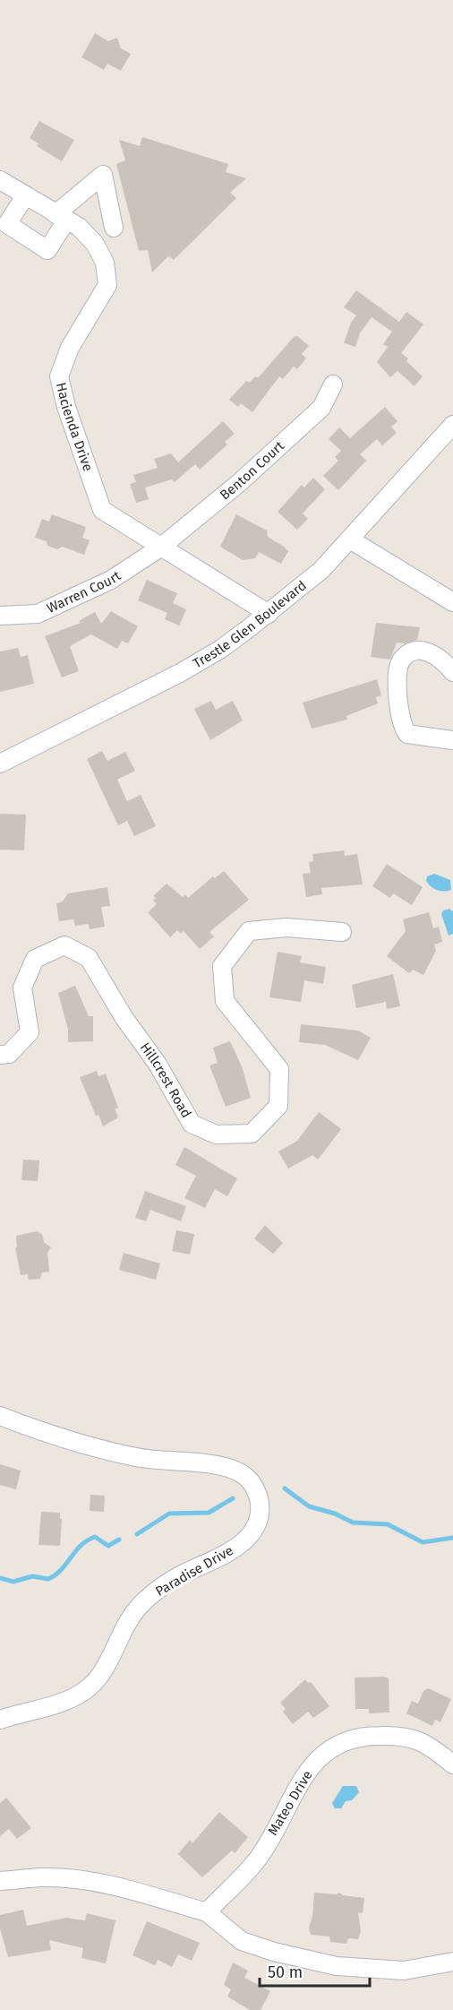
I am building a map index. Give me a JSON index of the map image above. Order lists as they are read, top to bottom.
{
  "streets": {
    "street": [
      "Hacienda Drive",
      "Benton Court",
      "Warren Court",
      "Trestle Glen Boulevard",
      "Hillcrest Road",
      "Paradise Drive",
      "Mateo Drive"
    ]
  },
  "crossings": [
    ["Hacienda Drive", "Benton Court"],
    ["Hacienda Drive", "Warren Court"],
    ["Hacienda Drive", "Trestle Glen Boulevard"],
    ["Benton Court", "Warren Court"]
  ],
  "scale_bar": "50 m"
}
